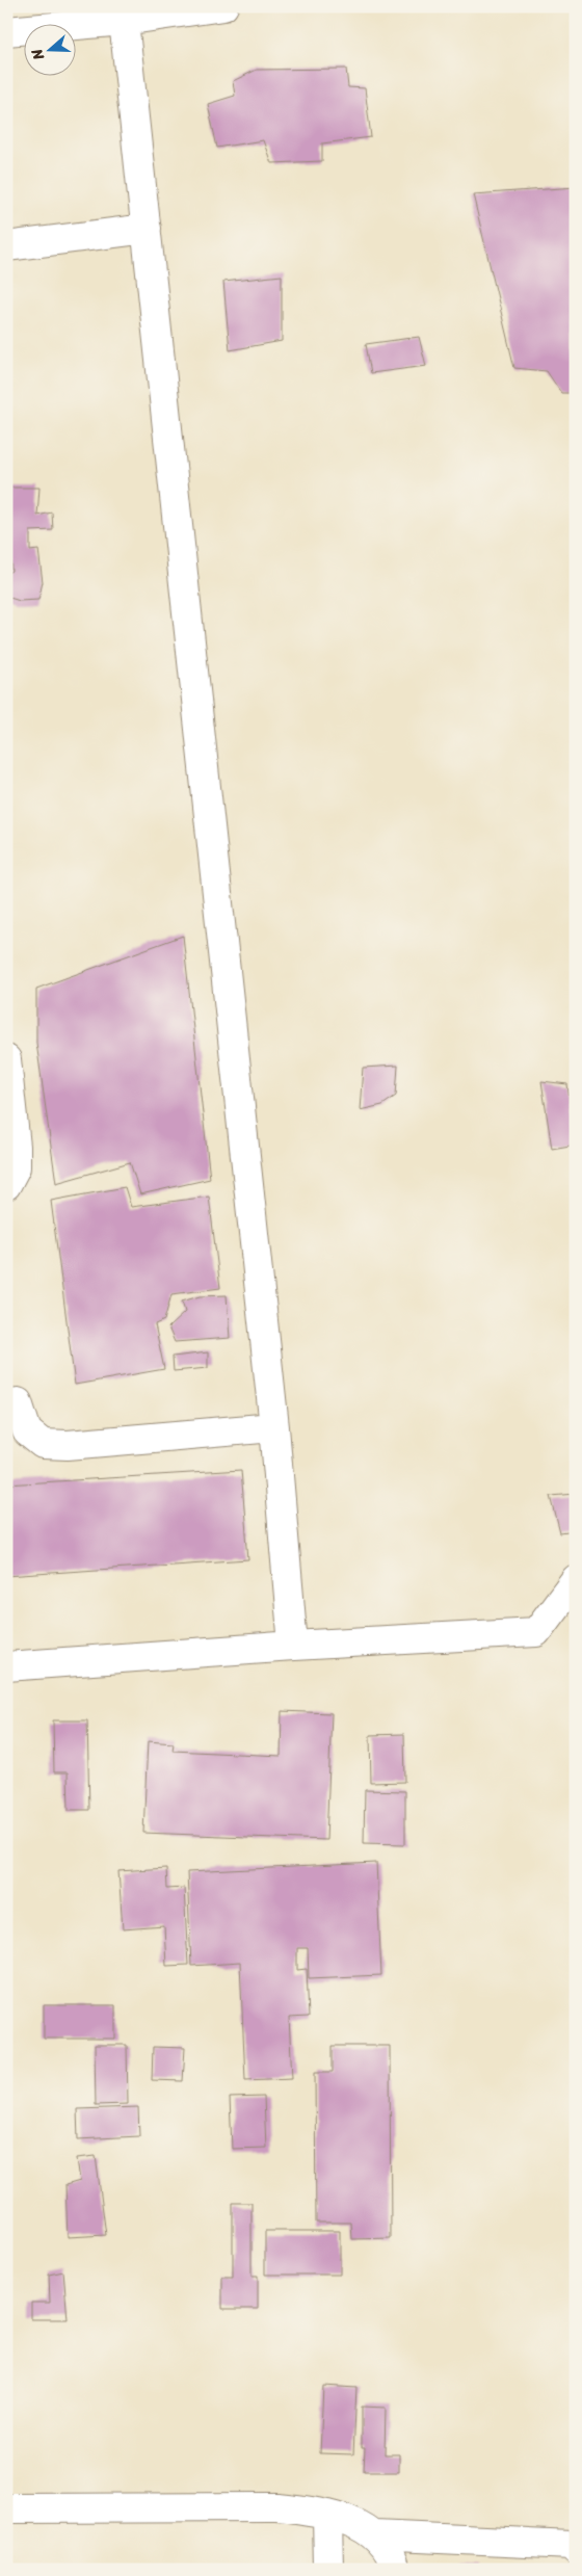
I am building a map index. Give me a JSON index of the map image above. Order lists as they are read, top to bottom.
{
  "north": "left"
}
